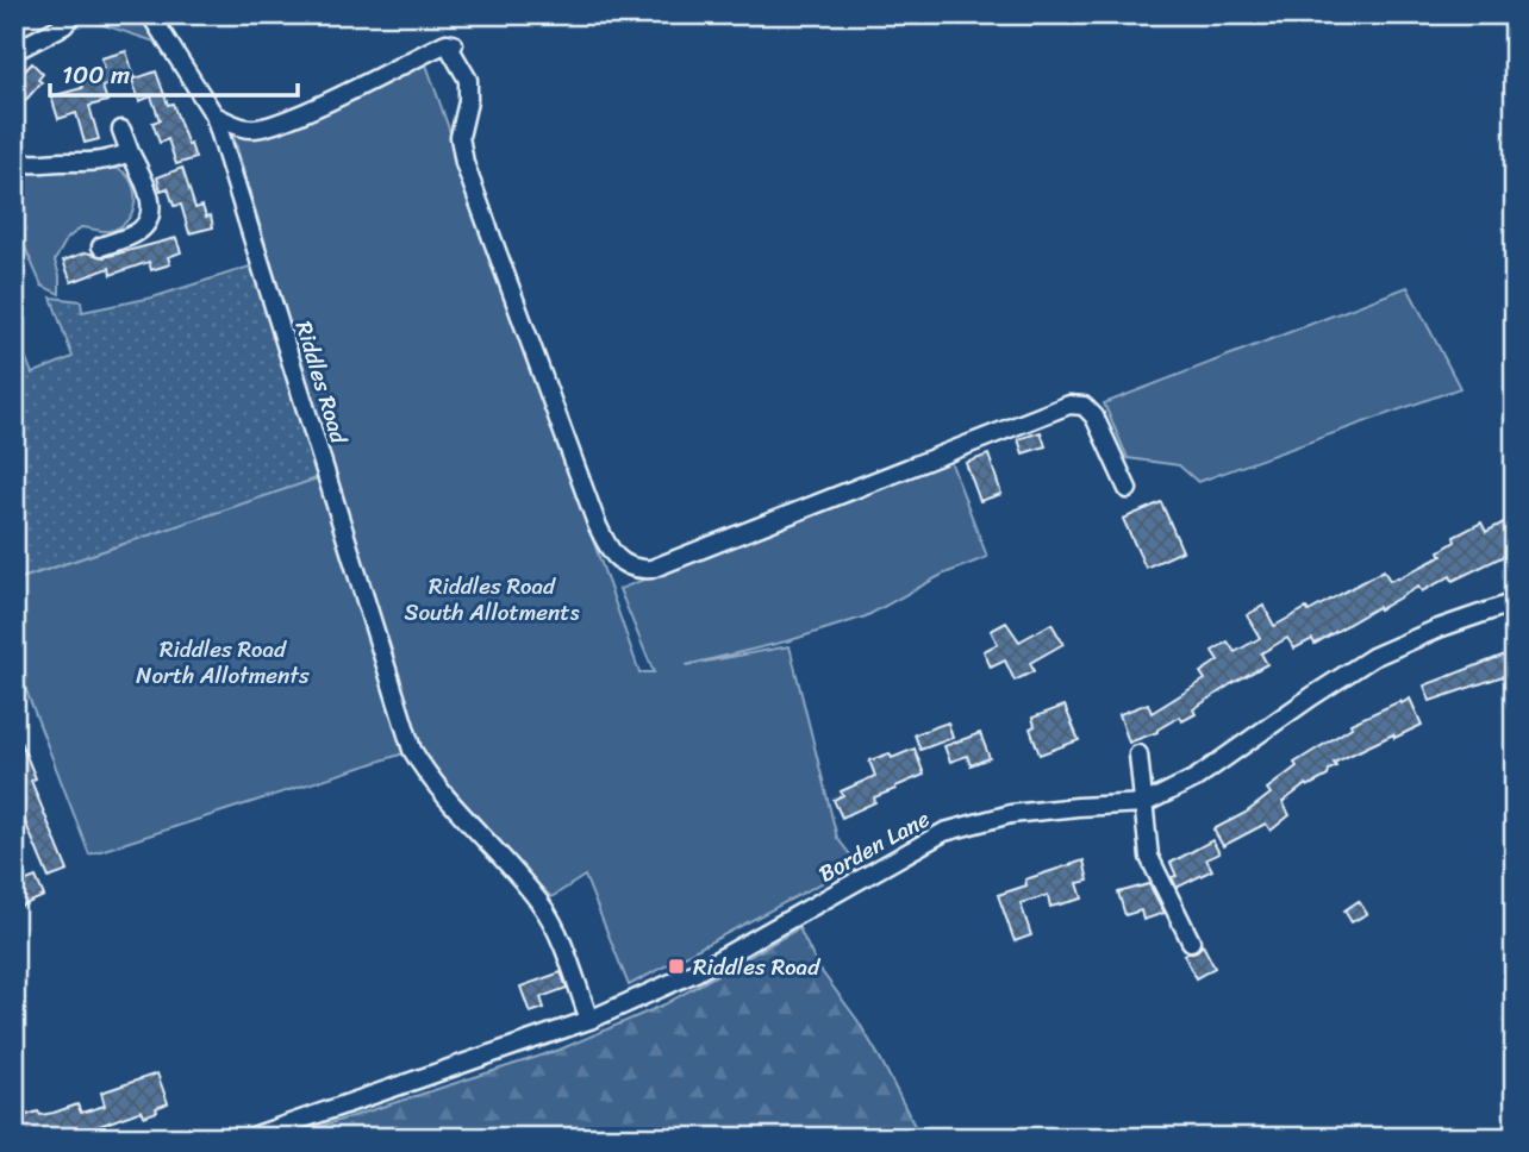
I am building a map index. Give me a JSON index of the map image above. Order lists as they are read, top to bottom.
{
  "streets": {
    "street": ["Riddles Road", "Borden Lane"]
  },
  "crossings": [
    ["Riddles Road", "Borden Lane"]
  ],
  "parks": ["Riddles Road South Allotments", "Riddles Road North Allotments"],
  "places": {
    "transit": ["Riddles Road"]
  },
  "scale_bar": "100 m"
}
